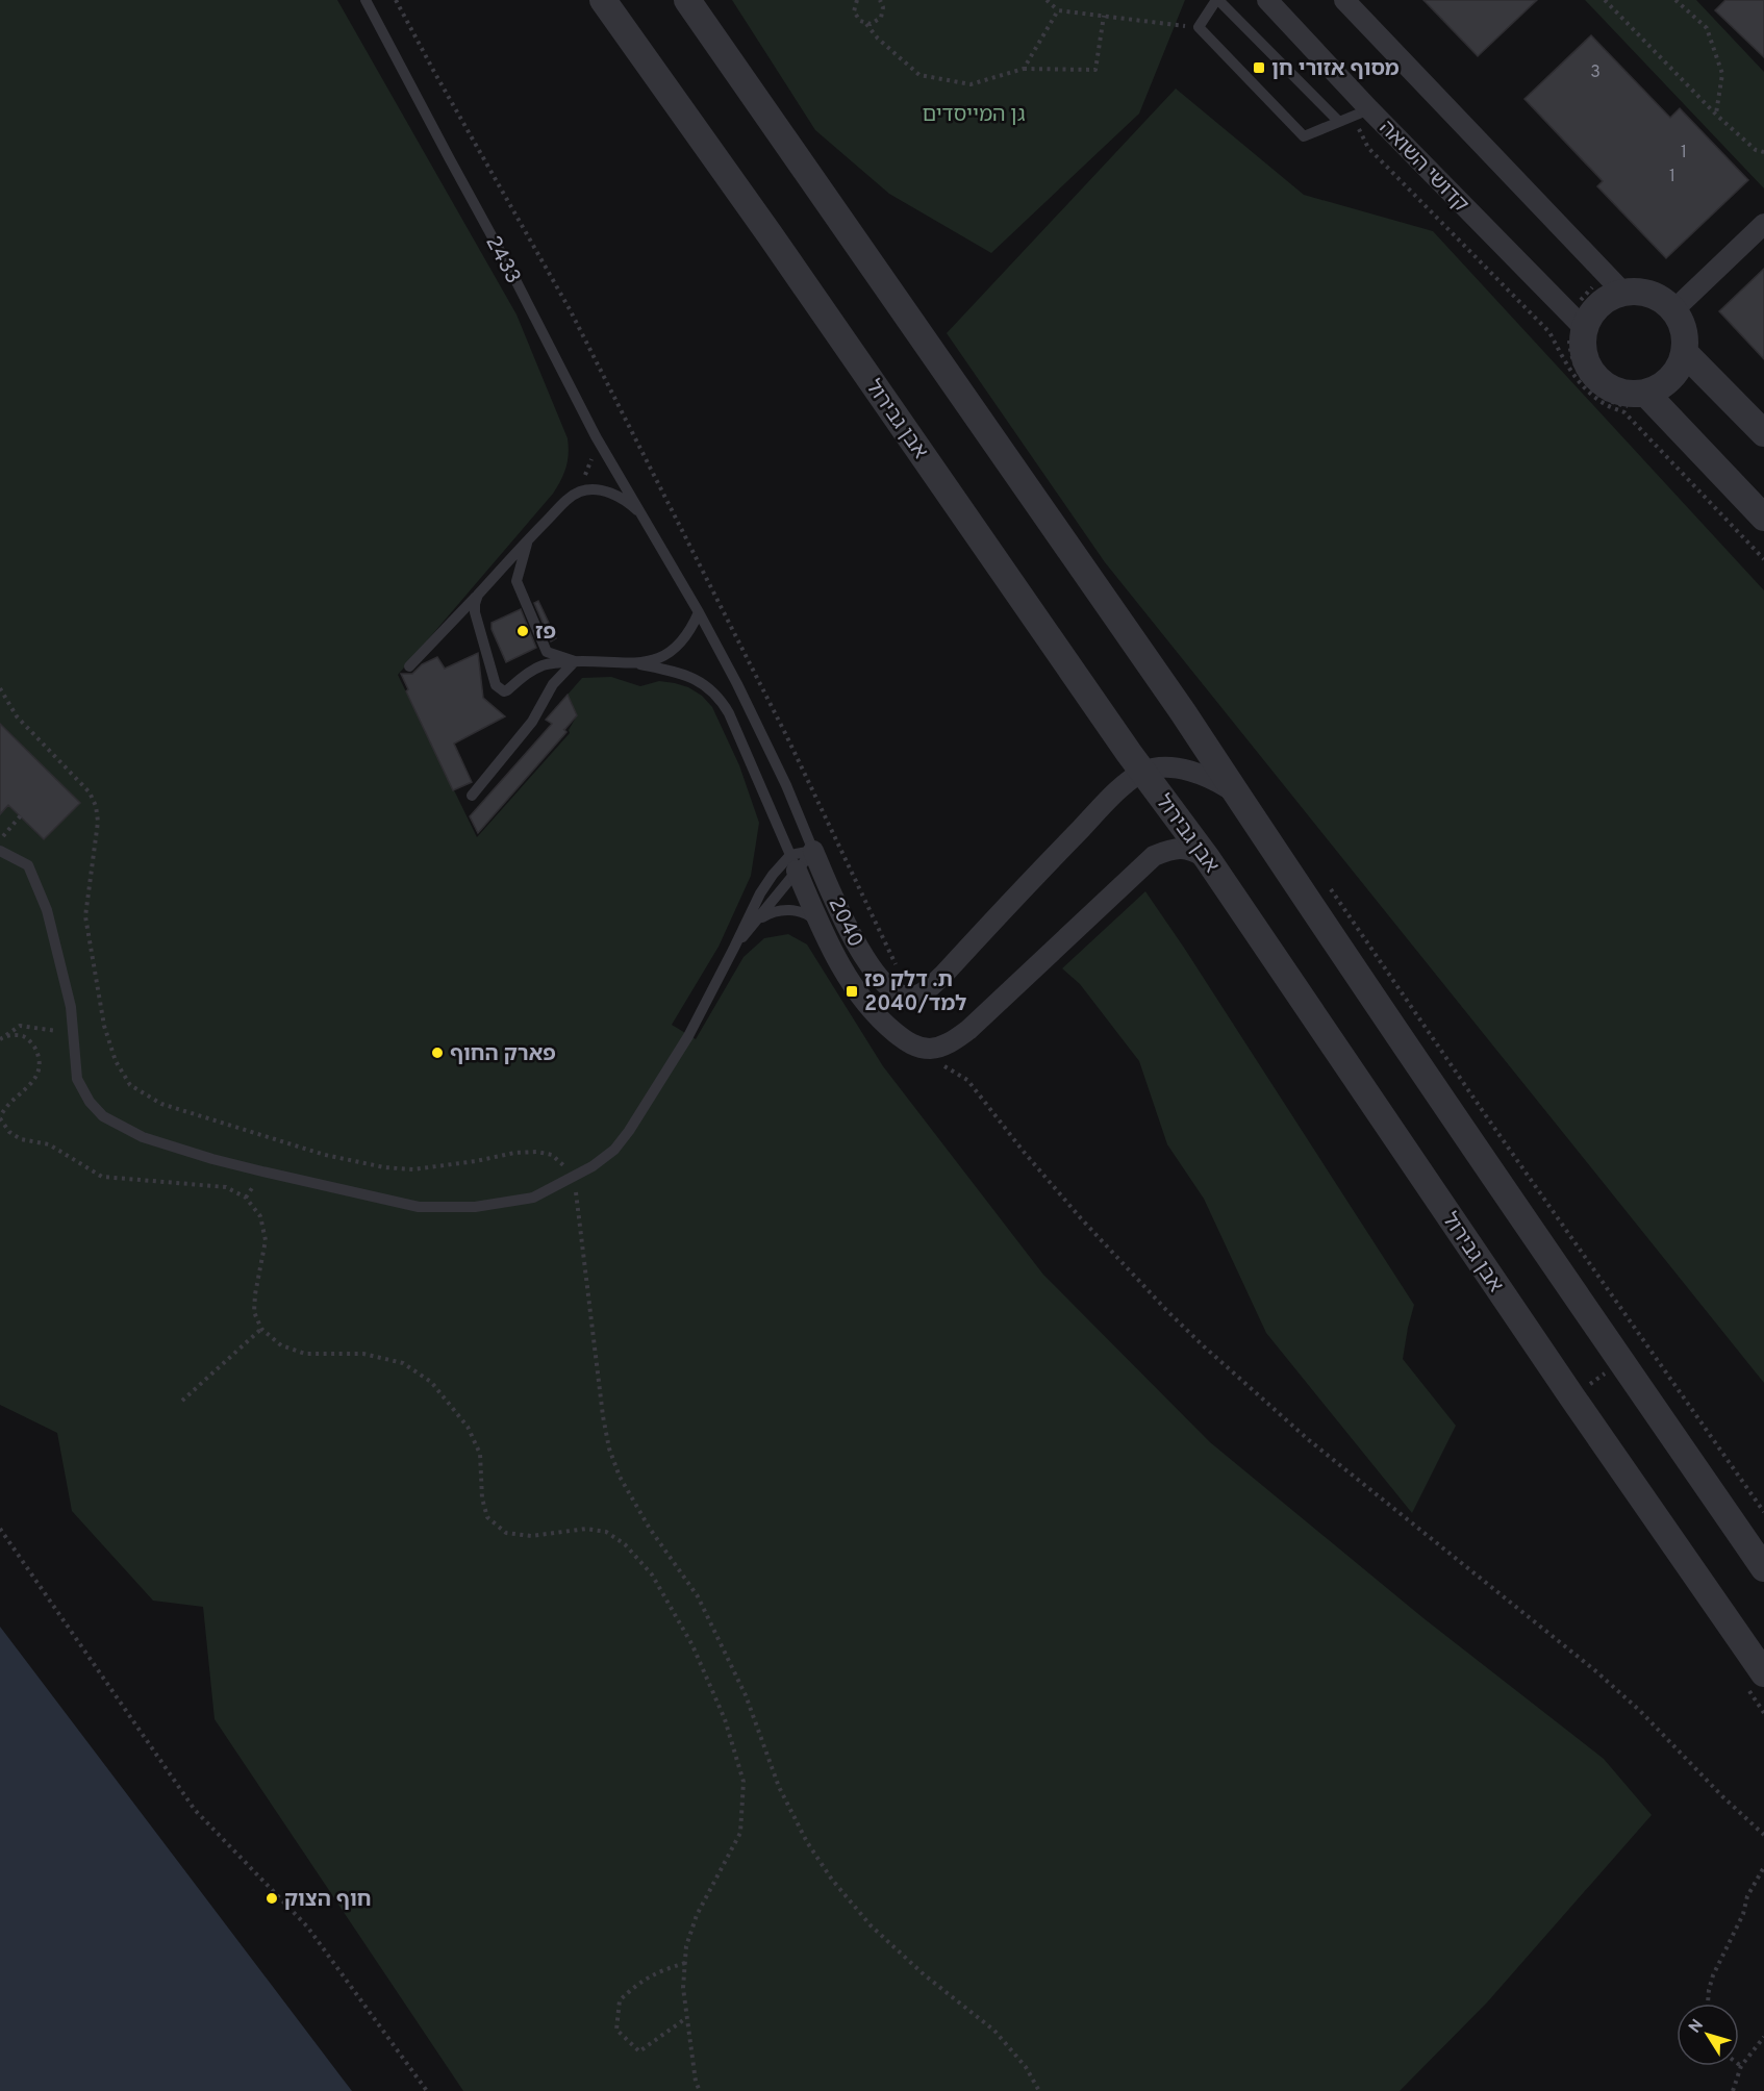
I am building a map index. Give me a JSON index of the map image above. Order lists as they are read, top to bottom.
{
  "streets": {
    "street": ["קדושי השואה", "אבן גבירול", "2040"],
    "lane": ["2433"]
  },
  "crossings": [
    ["2433", "2040"],
    ["אבן גבירול", "2040"]
  ],
  "parks": ["גן המייסדים"],
  "places": {
    "transit": ["מסוף אזורי חן", "ת. דלק פז למד/2040"],
    "other": ["פז", "פארק החוף", "חוף הצוק"]
  },
  "house_numbers": ["3", "1", "1"],
  "north": "top left"
}
